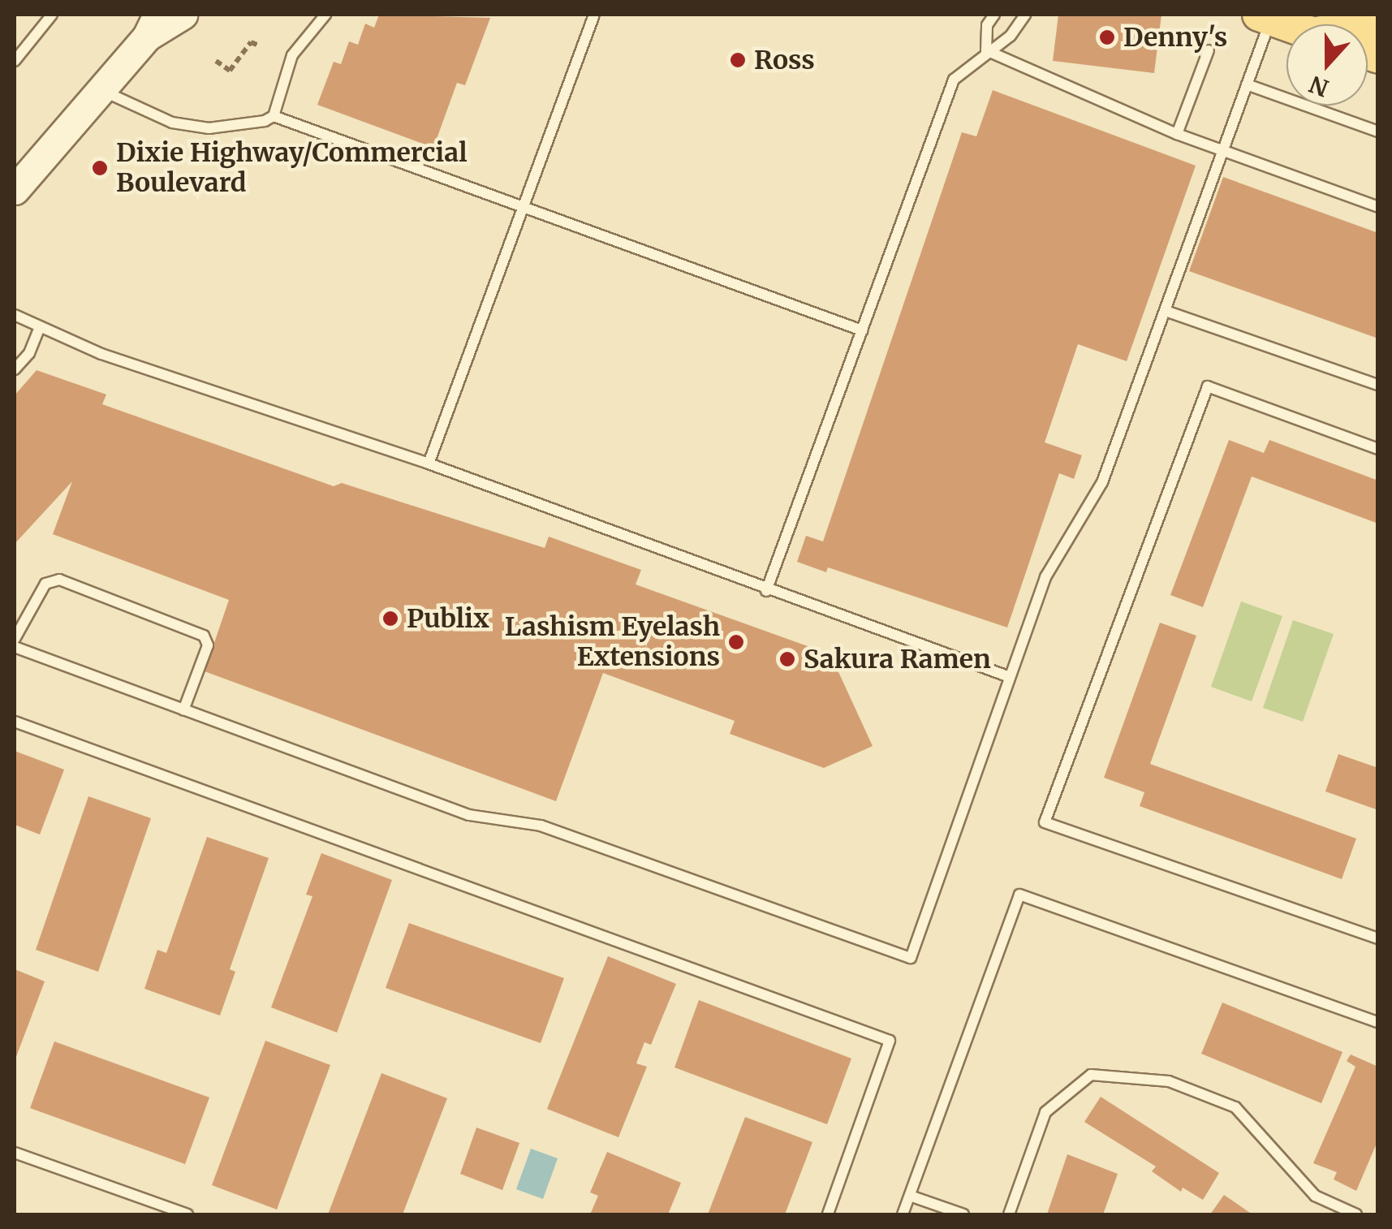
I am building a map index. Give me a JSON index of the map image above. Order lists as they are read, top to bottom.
{
  "places": [
    "Denny's",
    "Ross",
    "Dixie Highway/Commercial Boulevard",
    "Publix",
    "Lashism Eyelash Extensions",
    "Sakura Ramen"
  ],
  "north": "bottom"
}
